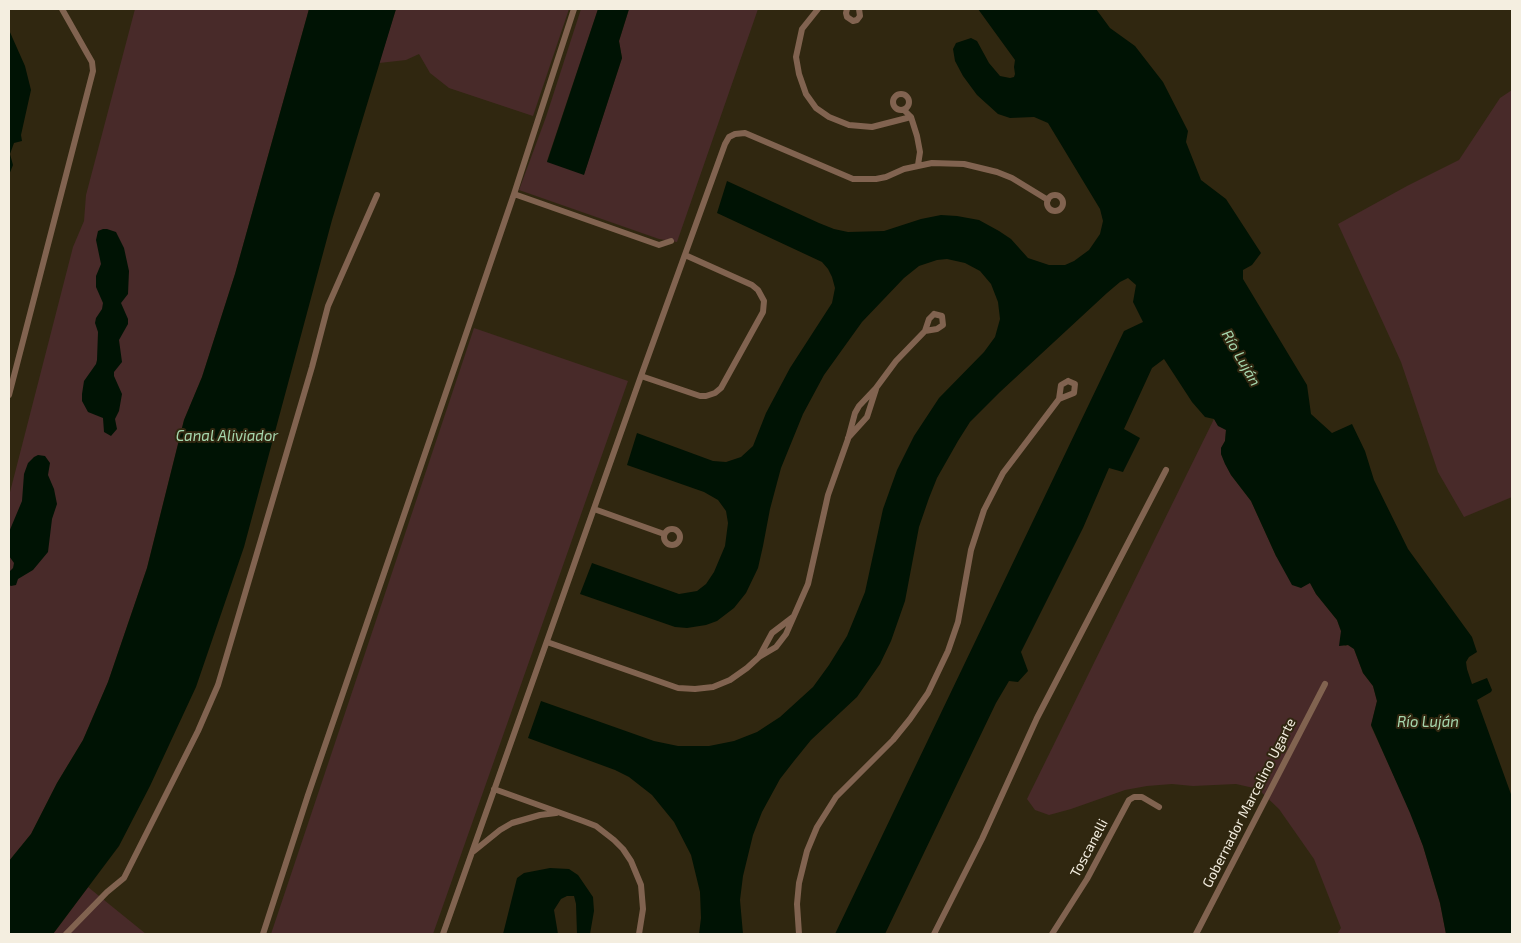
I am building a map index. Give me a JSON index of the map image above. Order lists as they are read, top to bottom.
{
  "streets": {
    "street": ["Gobernador Marcelino Ugarte", "Toscanelli"]
  },
  "water": ["Río Luján", "Canal Aliviador"]
}
